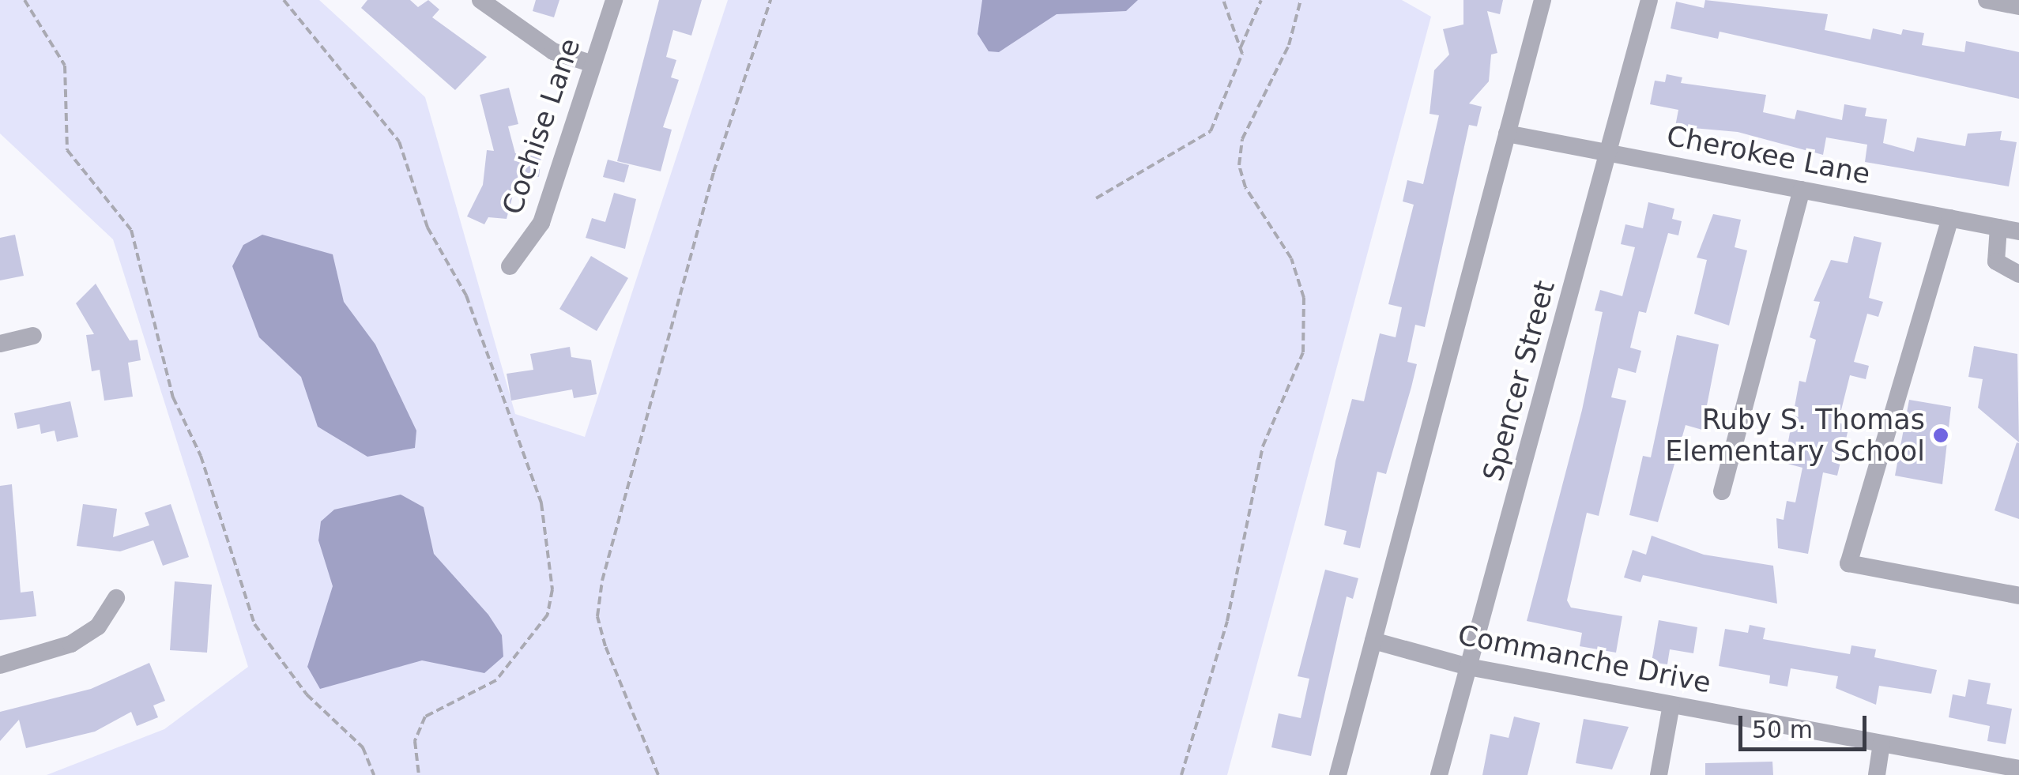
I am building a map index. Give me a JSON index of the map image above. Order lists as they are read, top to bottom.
{
  "streets": {
    "street": [
      "Cochise Lane",
      "Cherokee Lane",
      "Spencer Street",
      "Commanche Drive"
    ]
  },
  "crossings": [
    ["Cherokee Lane", "Spencer Street"],
    ["Spencer Street", "Commanche Drive"]
  ],
  "places": ["Ruby S. Thomas Elementary School"],
  "scale_bar": "50 m"
}
